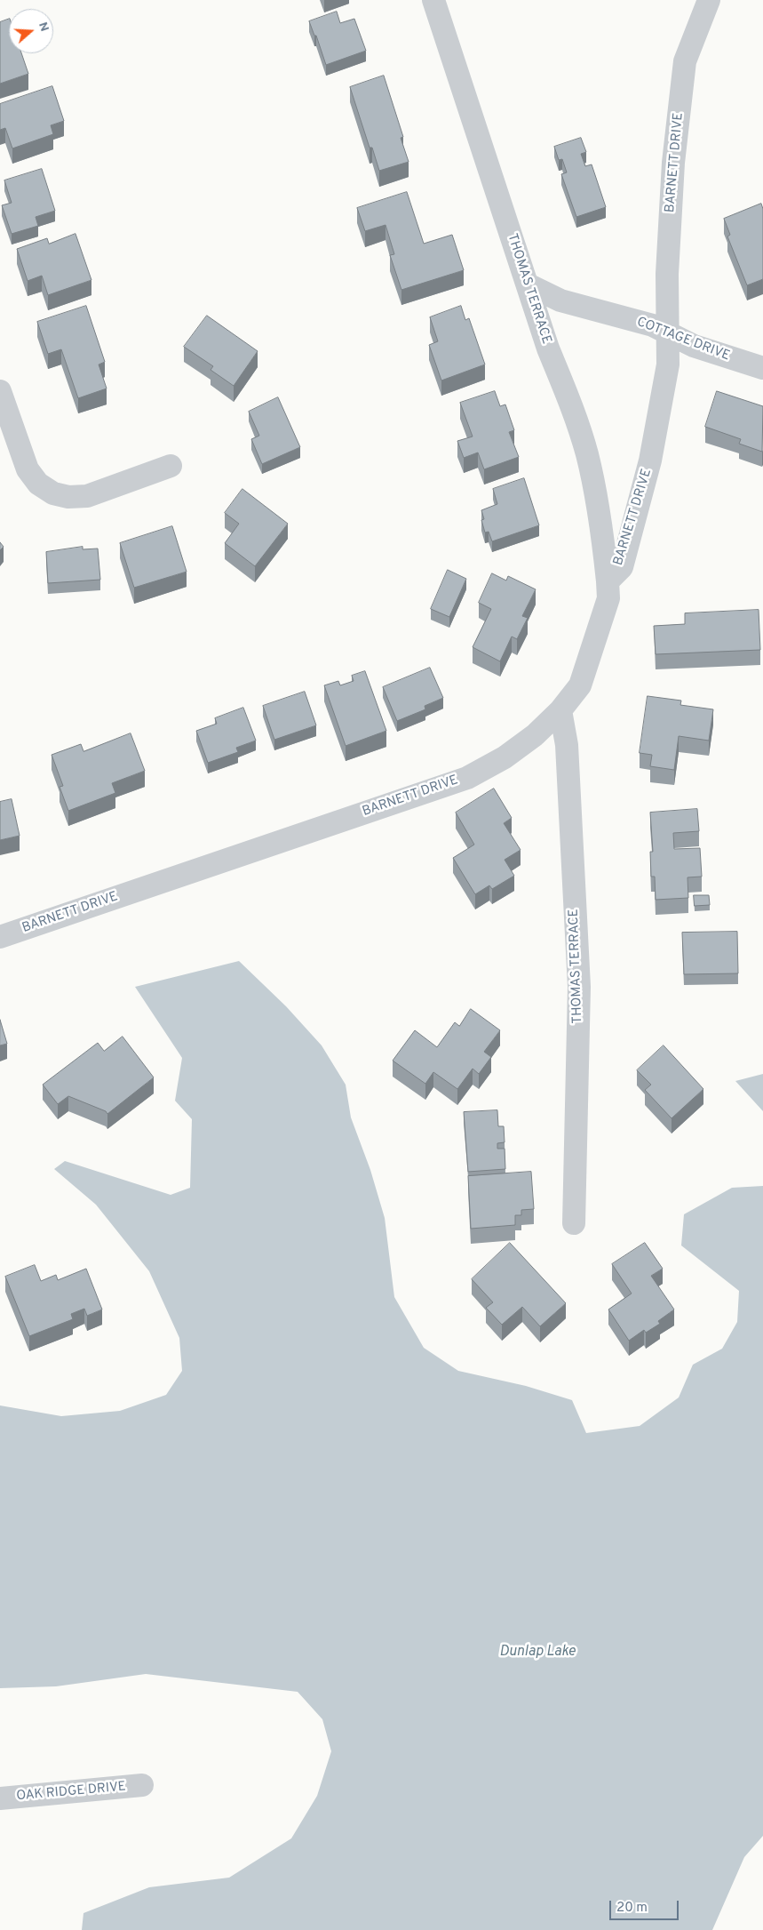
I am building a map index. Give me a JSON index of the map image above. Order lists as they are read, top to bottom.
{
  "streets": {
    "street": [
      "BARNETT DRIVE",
      "THOMAS TERRACE",
      "COTTAGE DRIVE",
      "OAK RIDGE DRIVE"
    ]
  },
  "crossings": [
    ["BARNETT DRIVE", "THOMAS TERRACE"],
    ["BARNETT DRIVE", "COTTAGE DRIVE"],
    ["THOMAS TERRACE", "COTTAGE DRIVE"]
  ],
  "water": ["Dunlap Lake"],
  "scale_bar": "20 m",
  "north": "right"
}
